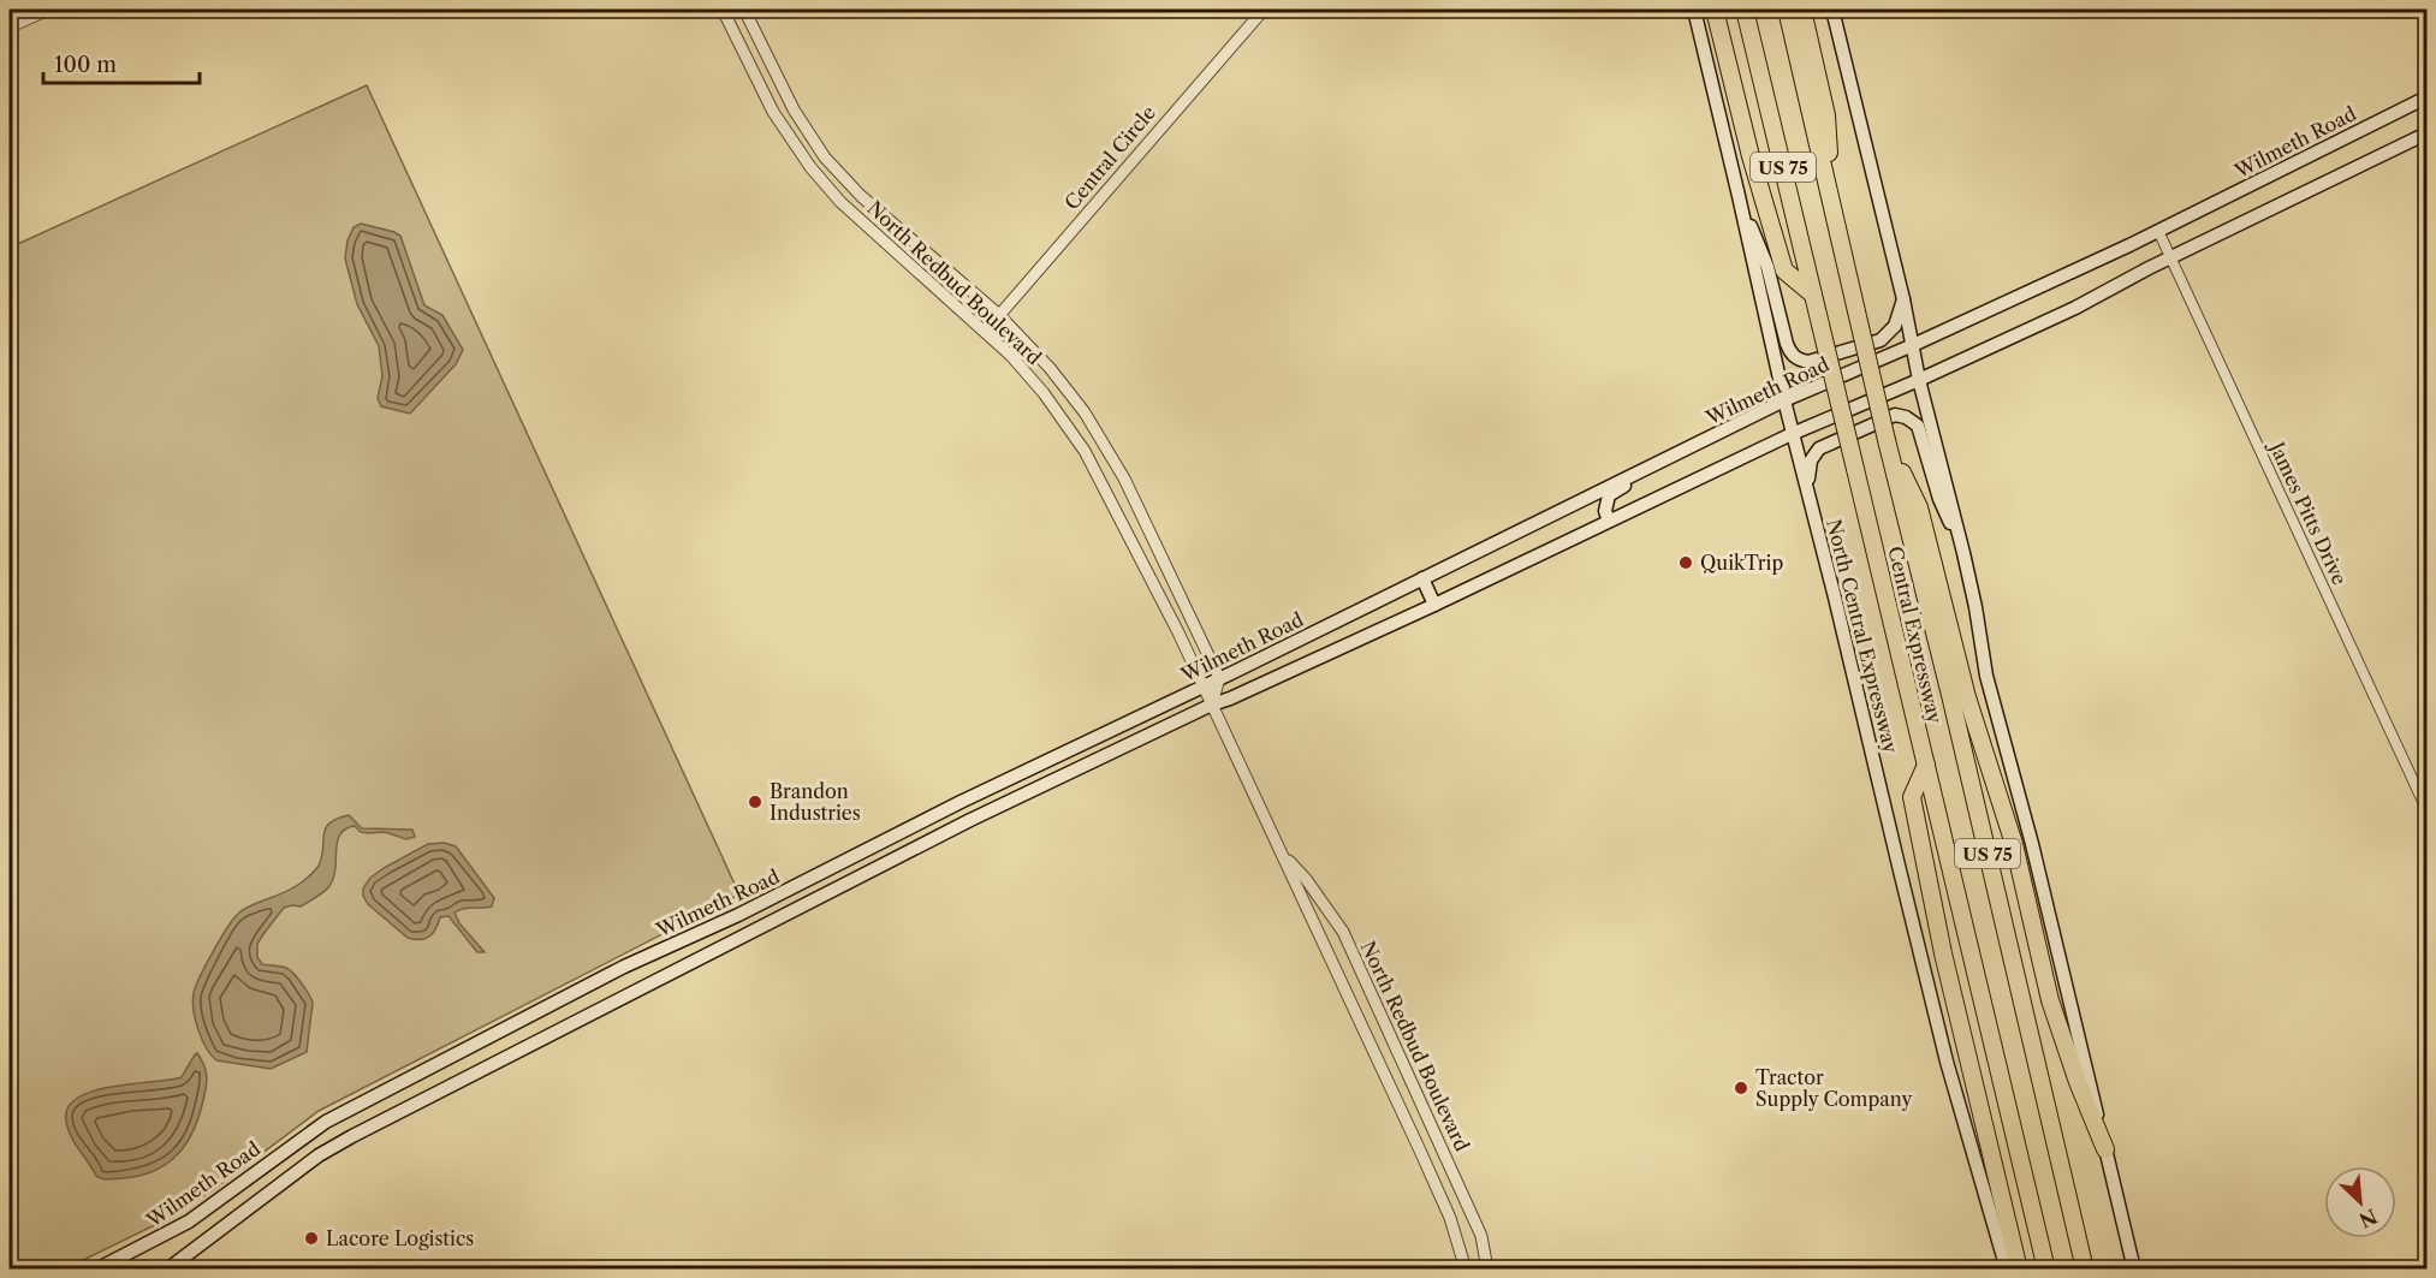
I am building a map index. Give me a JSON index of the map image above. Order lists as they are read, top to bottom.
{
  "streets": {
    "highway": ["US 75", "Central Expressway"],
    "main road": ["Wilmeth Road", "North Central Expressway"],
    "street": ["Central Circle", "North Redbud Boulevard", "James Pitts Drive"]
  },
  "crossings": [
    ["Wilmeth Road", "North Redbud Boulevard"],
    ["Wilmeth Road", "James Pitts Drive"],
    ["Wilmeth Road", "North Central Expressway"],
    ["Central Circle", "North Redbud Boulevard"]
  ],
  "places": [
    "QuikTrip",
    "Brandon Industries",
    "Tractor Supply Company",
    "Lacore Logistics"
  ],
  "scale_bar": "100 m",
  "north": "bottom right"
}
